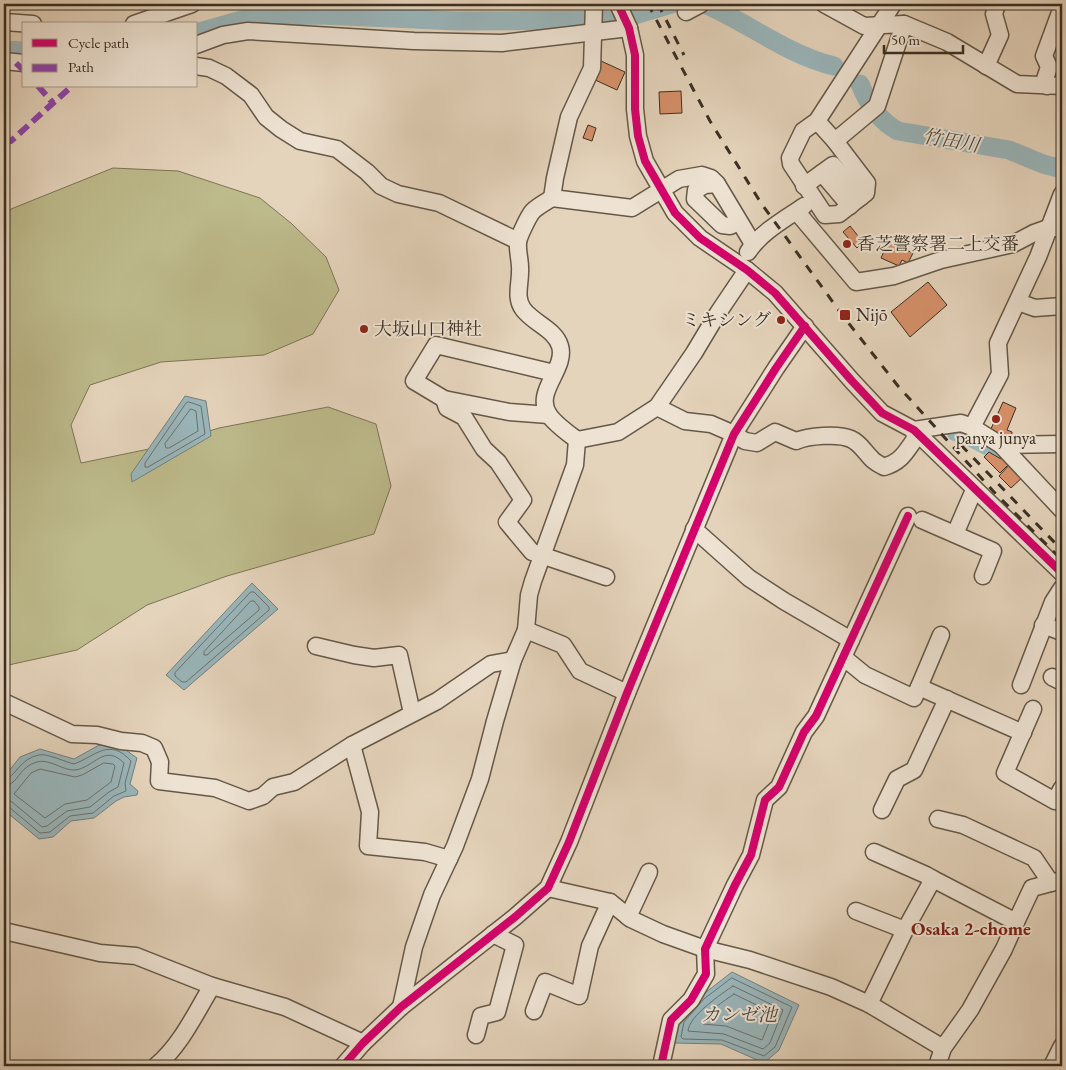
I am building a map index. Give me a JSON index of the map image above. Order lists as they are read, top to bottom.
{
  "districts": ["Osaka 2-chome"],
  "water": ["竹田川", "カンゼ池"],
  "places": {
    "other": [
      "香芝警察署二上交番",
      "ミキシング",
      "大坂山口神社",
      "panya junya"
    ],
    "transit": ["Nijō"]
  },
  "legend": ["Cycle path", "Path"],
  "scale_bar": "50 m"
}
